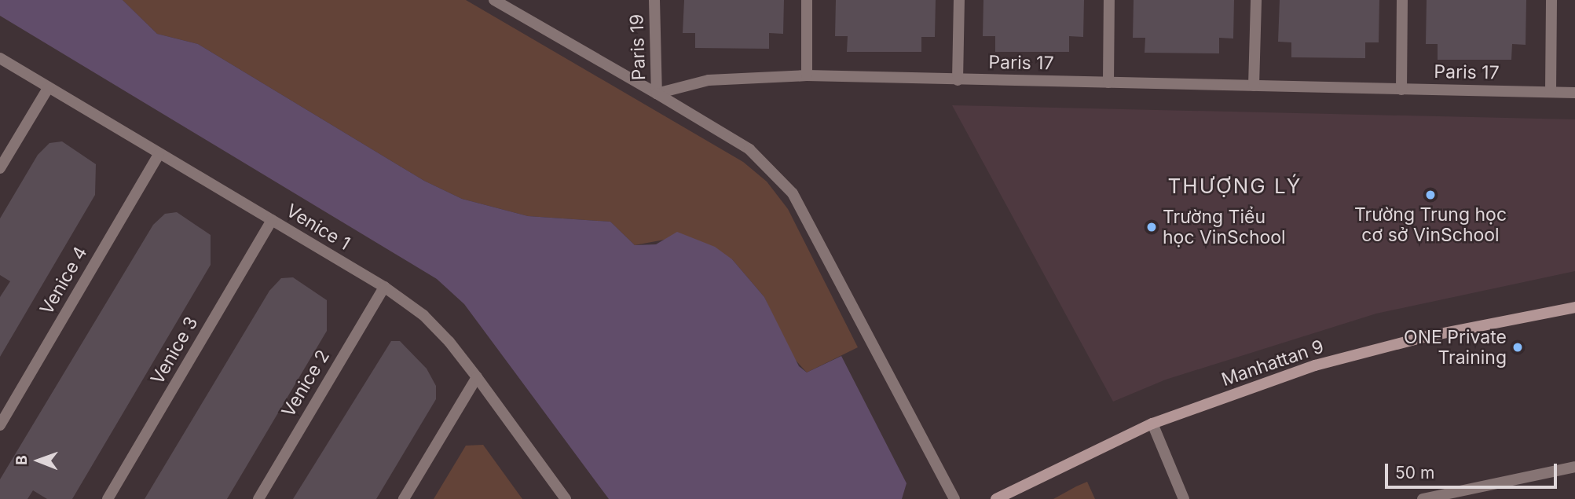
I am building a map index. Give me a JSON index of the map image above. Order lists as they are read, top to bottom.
{
  "streets": {
    "main road": ["Manhattan 9"],
    "street": [
      "Paris 19",
      "Paris 17",
      "Venice 1",
      "Venice 4",
      "Venice 3",
      "Venice 2"
    ]
  },
  "crossings": [
    ["Paris 19", "Paris 17"],
    ["Venice 1", "Venice 4"],
    ["Venice 1", "Venice 3"],
    ["Venice 1", "Venice 2"]
  ],
  "districts": ["THƯỢNG LÝ"],
  "places": ["Trường Trung học cơ sở VinSchool", "Trường Tiểu học VinSchool", "ONE Private Training"],
  "scale_bar": "50 m",
  "north": "left"
}
